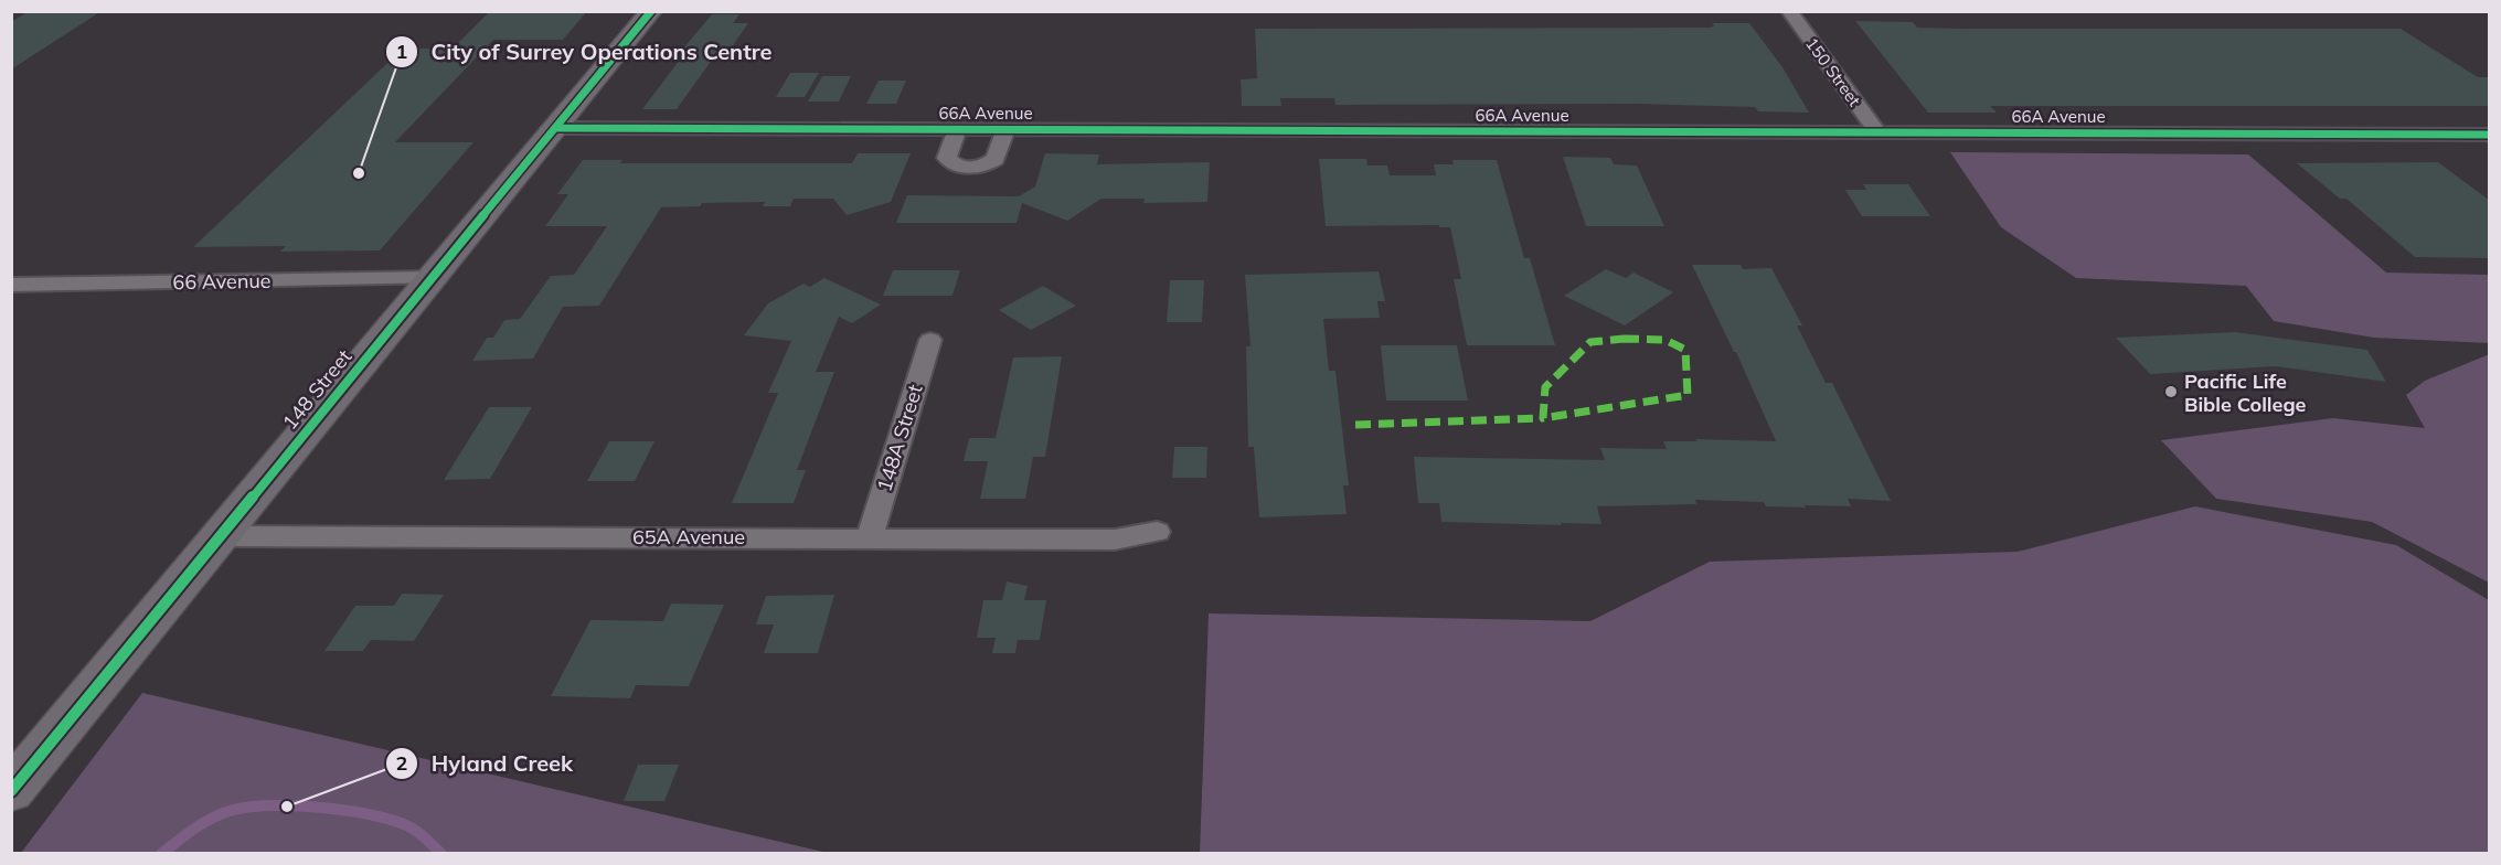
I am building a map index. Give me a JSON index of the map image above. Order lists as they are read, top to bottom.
{
  "streets": {
    "street": [
      "150 Street",
      "66A Avenue",
      "66 Avenue",
      "148 Street",
      "148A Street",
      "65A Avenue"
    ]
  },
  "crossings": [
    ["150 Street", "66A Avenue"],
    ["66A Avenue", "148 Street"],
    ["66 Avenue", "148 Street"],
    ["148 Street", "65A Avenue"],
    ["148A Street", "65A Avenue"]
  ],
  "places": ["City of Surrey Operations Centre", "Pacific Life Bible College", "Hyland Creek"]
}
